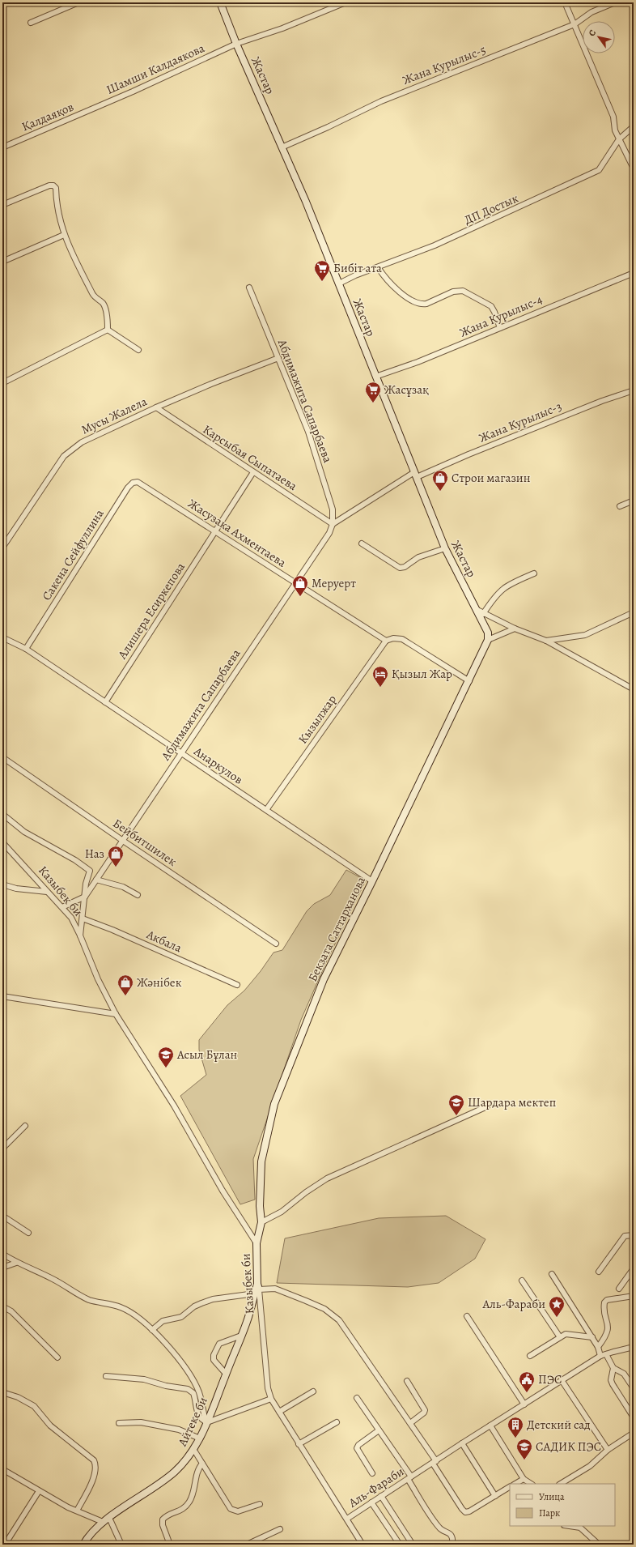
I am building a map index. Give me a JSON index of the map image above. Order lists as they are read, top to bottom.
{
  "streets": {
    "street": [
      "Жана Курылыс-5",
      "Шамши Калдаякова",
      "Жастар",
      "Қалдаяқов",
      "ДП Достык",
      "Жана Курылыс-4",
      "Абдимажита Сапарбаева",
      "Мусы Жалела",
      "Жана Курылыс-3",
      "Карсыбая Сыпатаева",
      "Жасузака Ахментаева",
      "Сакена Сейфуллина",
      "Алишера Есиркепова",
      "Кызылжар",
      "Анаркулов",
      "Бейбитшилек",
      "Казыбек би",
      "Бекзата Саттарханова",
      "Акбала",
      "Айтеке би",
      "Аль-Фараби"
    ]
  },
  "crossings": [
    ["Жана Курылыс-5", "Жастар"],
    ["Шамши Калдаякова", "Жастар"],
    ["Шамши Калдаякова", "Қалдаяқов"],
    ["Жастар", "ДП Достык"],
    ["Жастар", "Жана Курылыс-4"],
    ["Жастар", "Жана Курылыс-3"],
    ["Жастар", "Бекзата Саттарханова"],
    ["Абдимажита Сапарбаева", "Мусы Жалела"],
    ["Абдимажита Сапарбаева", "Карсыбая Сыпатаева"],
    ["Абдимажита Сапарбаева", "Жасузака Ахментаева"],
    ["Абдимажита Сапарбаева", "Анаркулов"],
    ["Абдимажита Сапарбаева", "Бейбитшилек"],
    ["Мусы Жалела", "Карсыбая Сыпатаева"],
    ["Карсыбая Сыпатаева", "Алишера Есиркепова"],
    ["Жасузака Ахментаева", "Сакена Сейфуллина"],
    ["Жасузака Ахментаева", "Алишера Есиркепова"],
    ["Жасузака Ахментаева", "Кызылжар"],
    ["Сакена Сейфуллина", "Анаркулов"],
    ["Алишера Есиркепова", "Анаркулов"],
    ["Кызылжар", "Анаркулов"],
    ["Анаркулов", "Бекзата Саттарханова"],
    ["Казыбек би", "Бекзата Саттарханова"],
    ["Казыбек би", "Айтеке би"],
    ["Казыбек би", "Аль-Фараби"]
  ],
  "places": {
    "supermarket": ["Бибіт ата", "Жасұзақ"],
    "shop": [
      "Строи магазин",
      "Меруерт",
      "Наз",
      "Жәнібек"
    ],
    "hotel": ["Қызыл Жар"],
    "school or university": ["Асыл Бұлан", "Шардара мектеп", "САДИК ПЭС"],
    "place": ["Аль-Фараби"],
    "public building": ["ПЭС"],
    "building": ["Детский сад"]
  },
  "legend": ["Улица", "Парк"],
  "north": "top left"
}
